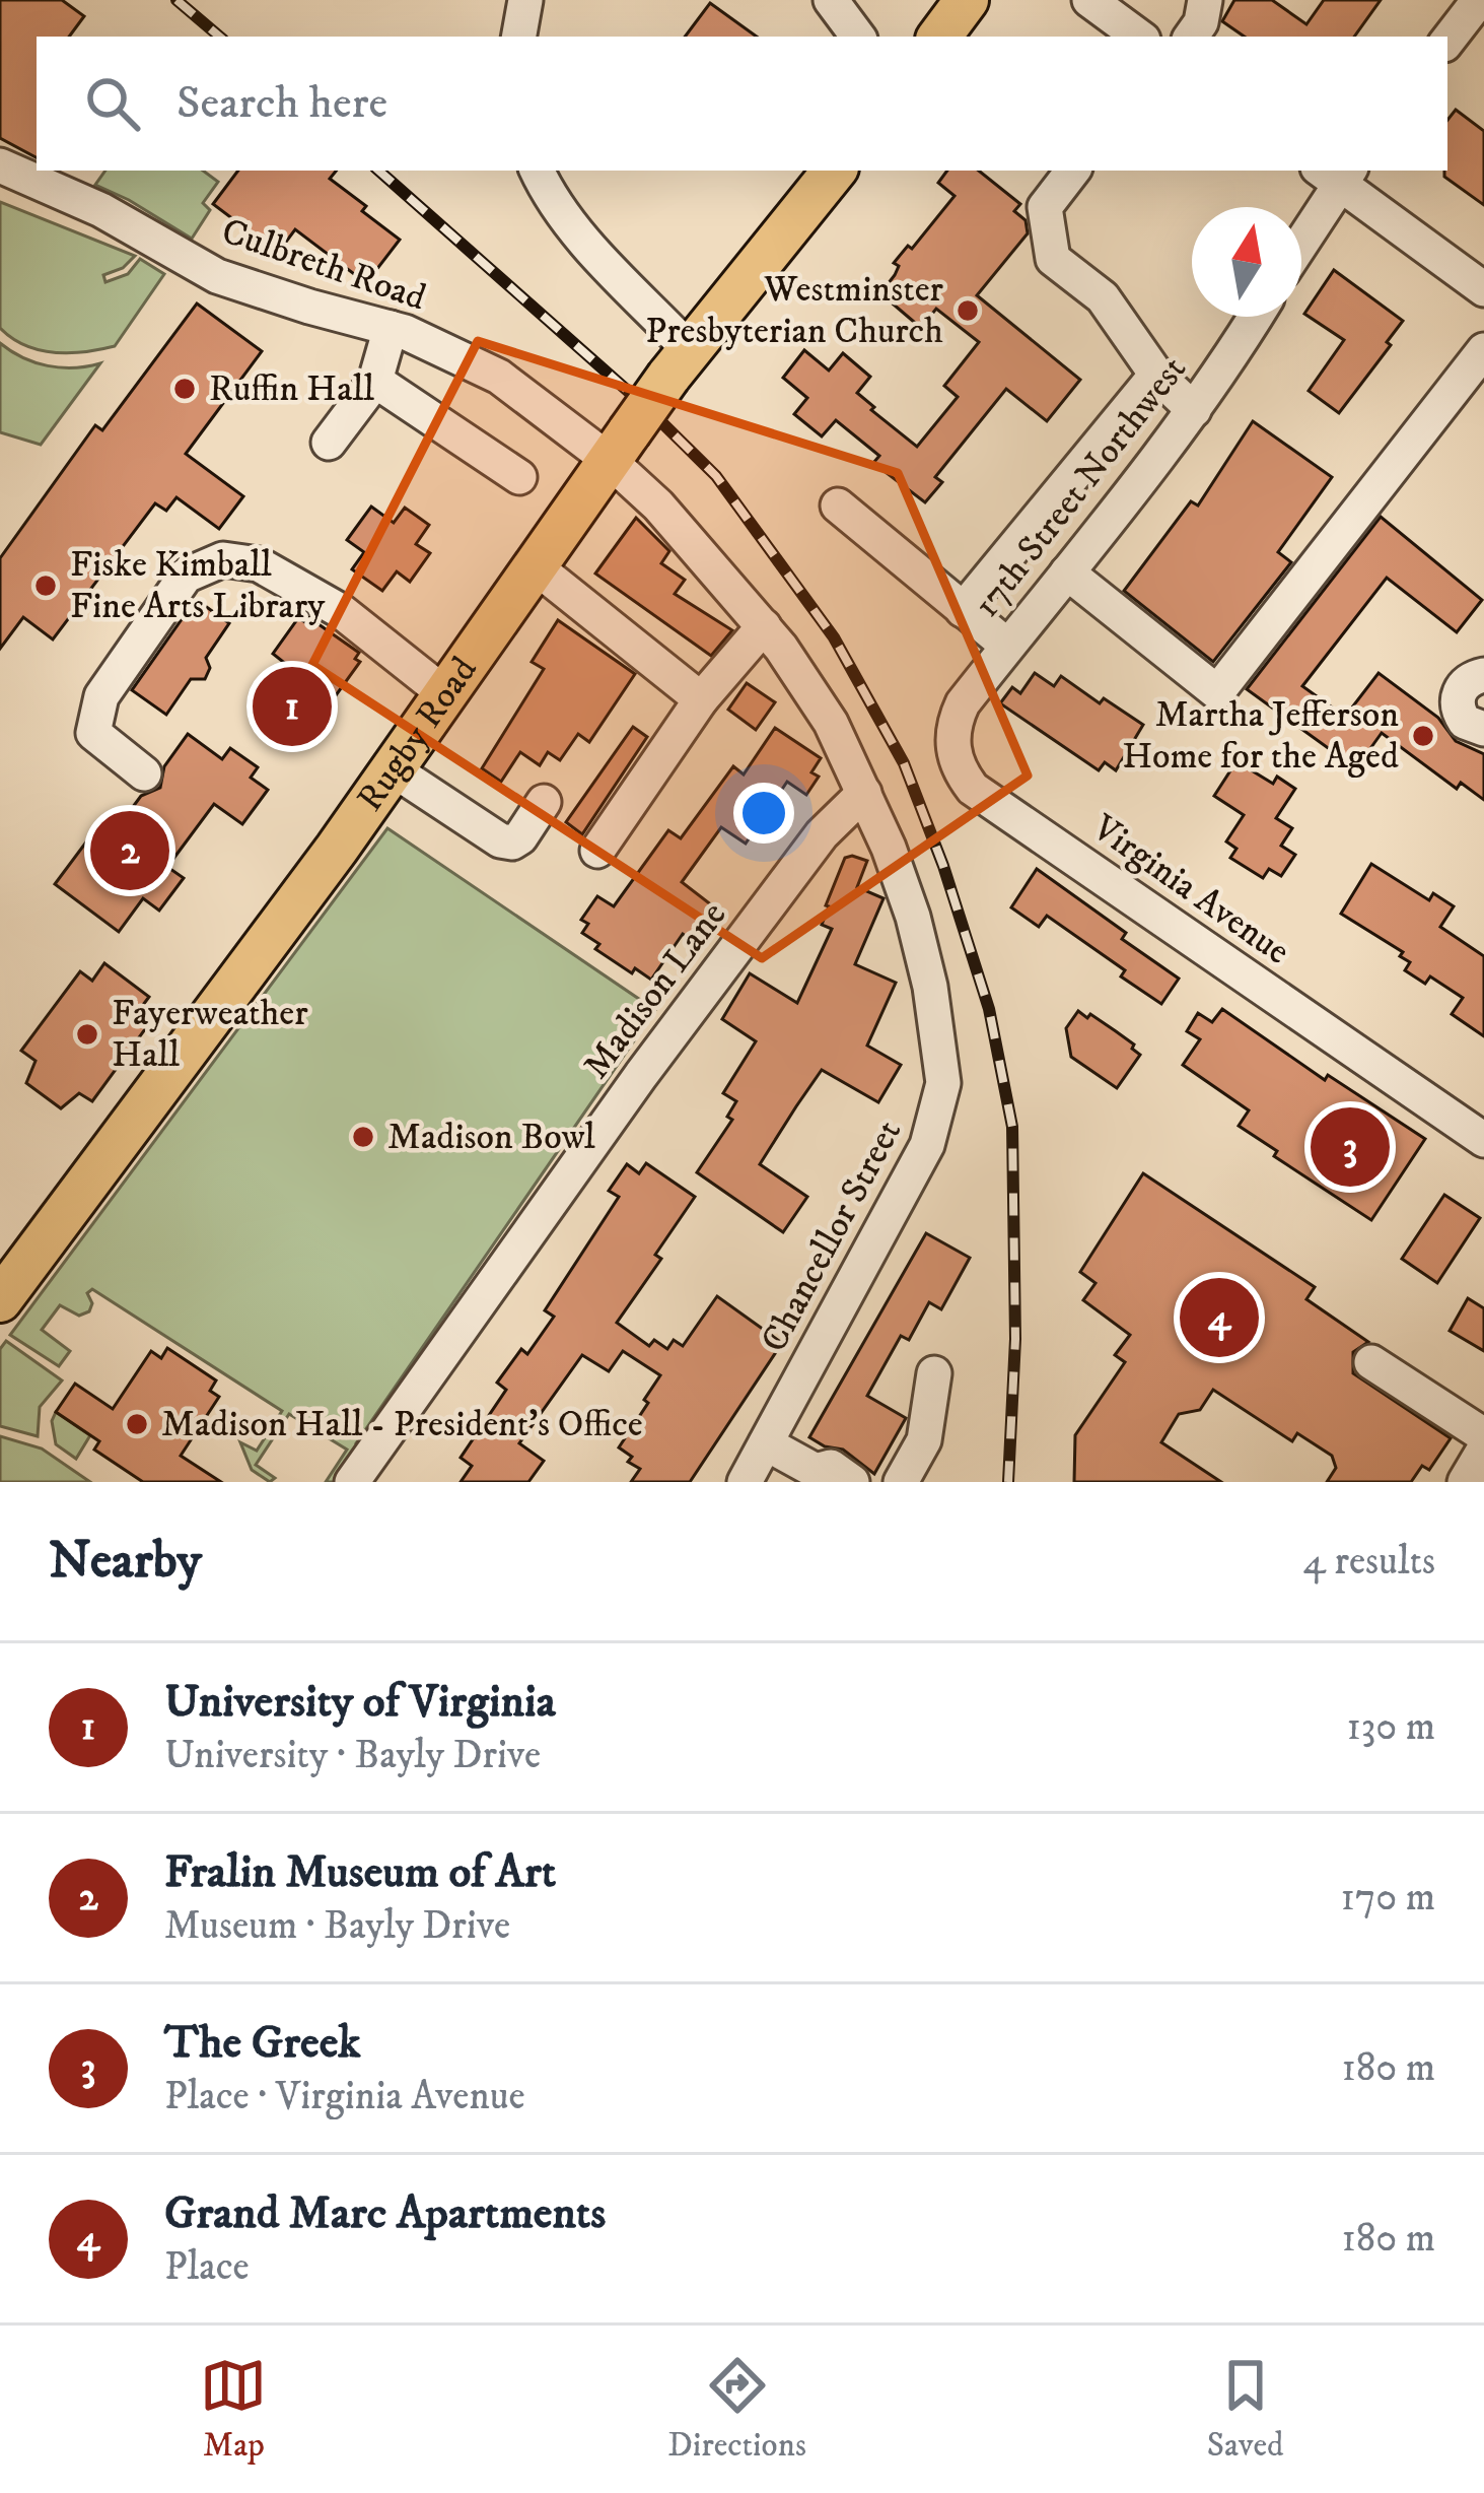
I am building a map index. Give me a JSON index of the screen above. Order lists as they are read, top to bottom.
{
  "streets": {
    "main road": ["Rugby Road"],
    "street": [
      "Culbreth Road",
      "17th Street Northwest",
      "Virginia Avenue",
      "Madison Lane",
      "Chancellor Street"
    ]
  },
  "crossings": [
    ["Culbreth Road", "Rugby Road"],
    ["Culbreth Road", "Chancellor Street"],
    ["17th Street Northwest", "Virginia Avenue"],
    ["Rugby Road", "Chancellor Street"],
    ["Madison Lane", "Chancellor Street"]
  ],
  "places": [
    "Westminster Presbyterian Church",
    "Ruffin Hall",
    "Fiske Kimball Fine Arts Library",
    "Martha Jefferson Home for the Aged",
    "Fayerweather Hall",
    "Madison Bowl",
    "Madison Hall - President's Office"
  ],
  "north": "top",
  "page": {
    "search": "Search here",
    "pins": [
      "1",
      "2",
      "3",
      "4"
    ],
    "heading": ["Nearby", "4 results"],
    "list": [
      {
        "mark": "1",
        "name": "University of Virginia",
        "note": "University · Bayly Drive",
        "value": "130 m"
      },
      {
        "mark": "2",
        "name": "Fralin Museum of Art",
        "note": "Museum · Bayly Drive",
        "value": "170 m"
      },
      {
        "mark": "3",
        "name": "The Greek",
        "note": "Place · Virginia Avenue",
        "value": "180 m"
      },
      {
        "mark": "4",
        "name": "Grand Marc Apartments",
        "note": "Place",
        "value": "180 m"
      }
    ],
    "nav": ["Map", "Directions", "Saved"]
  }
}
